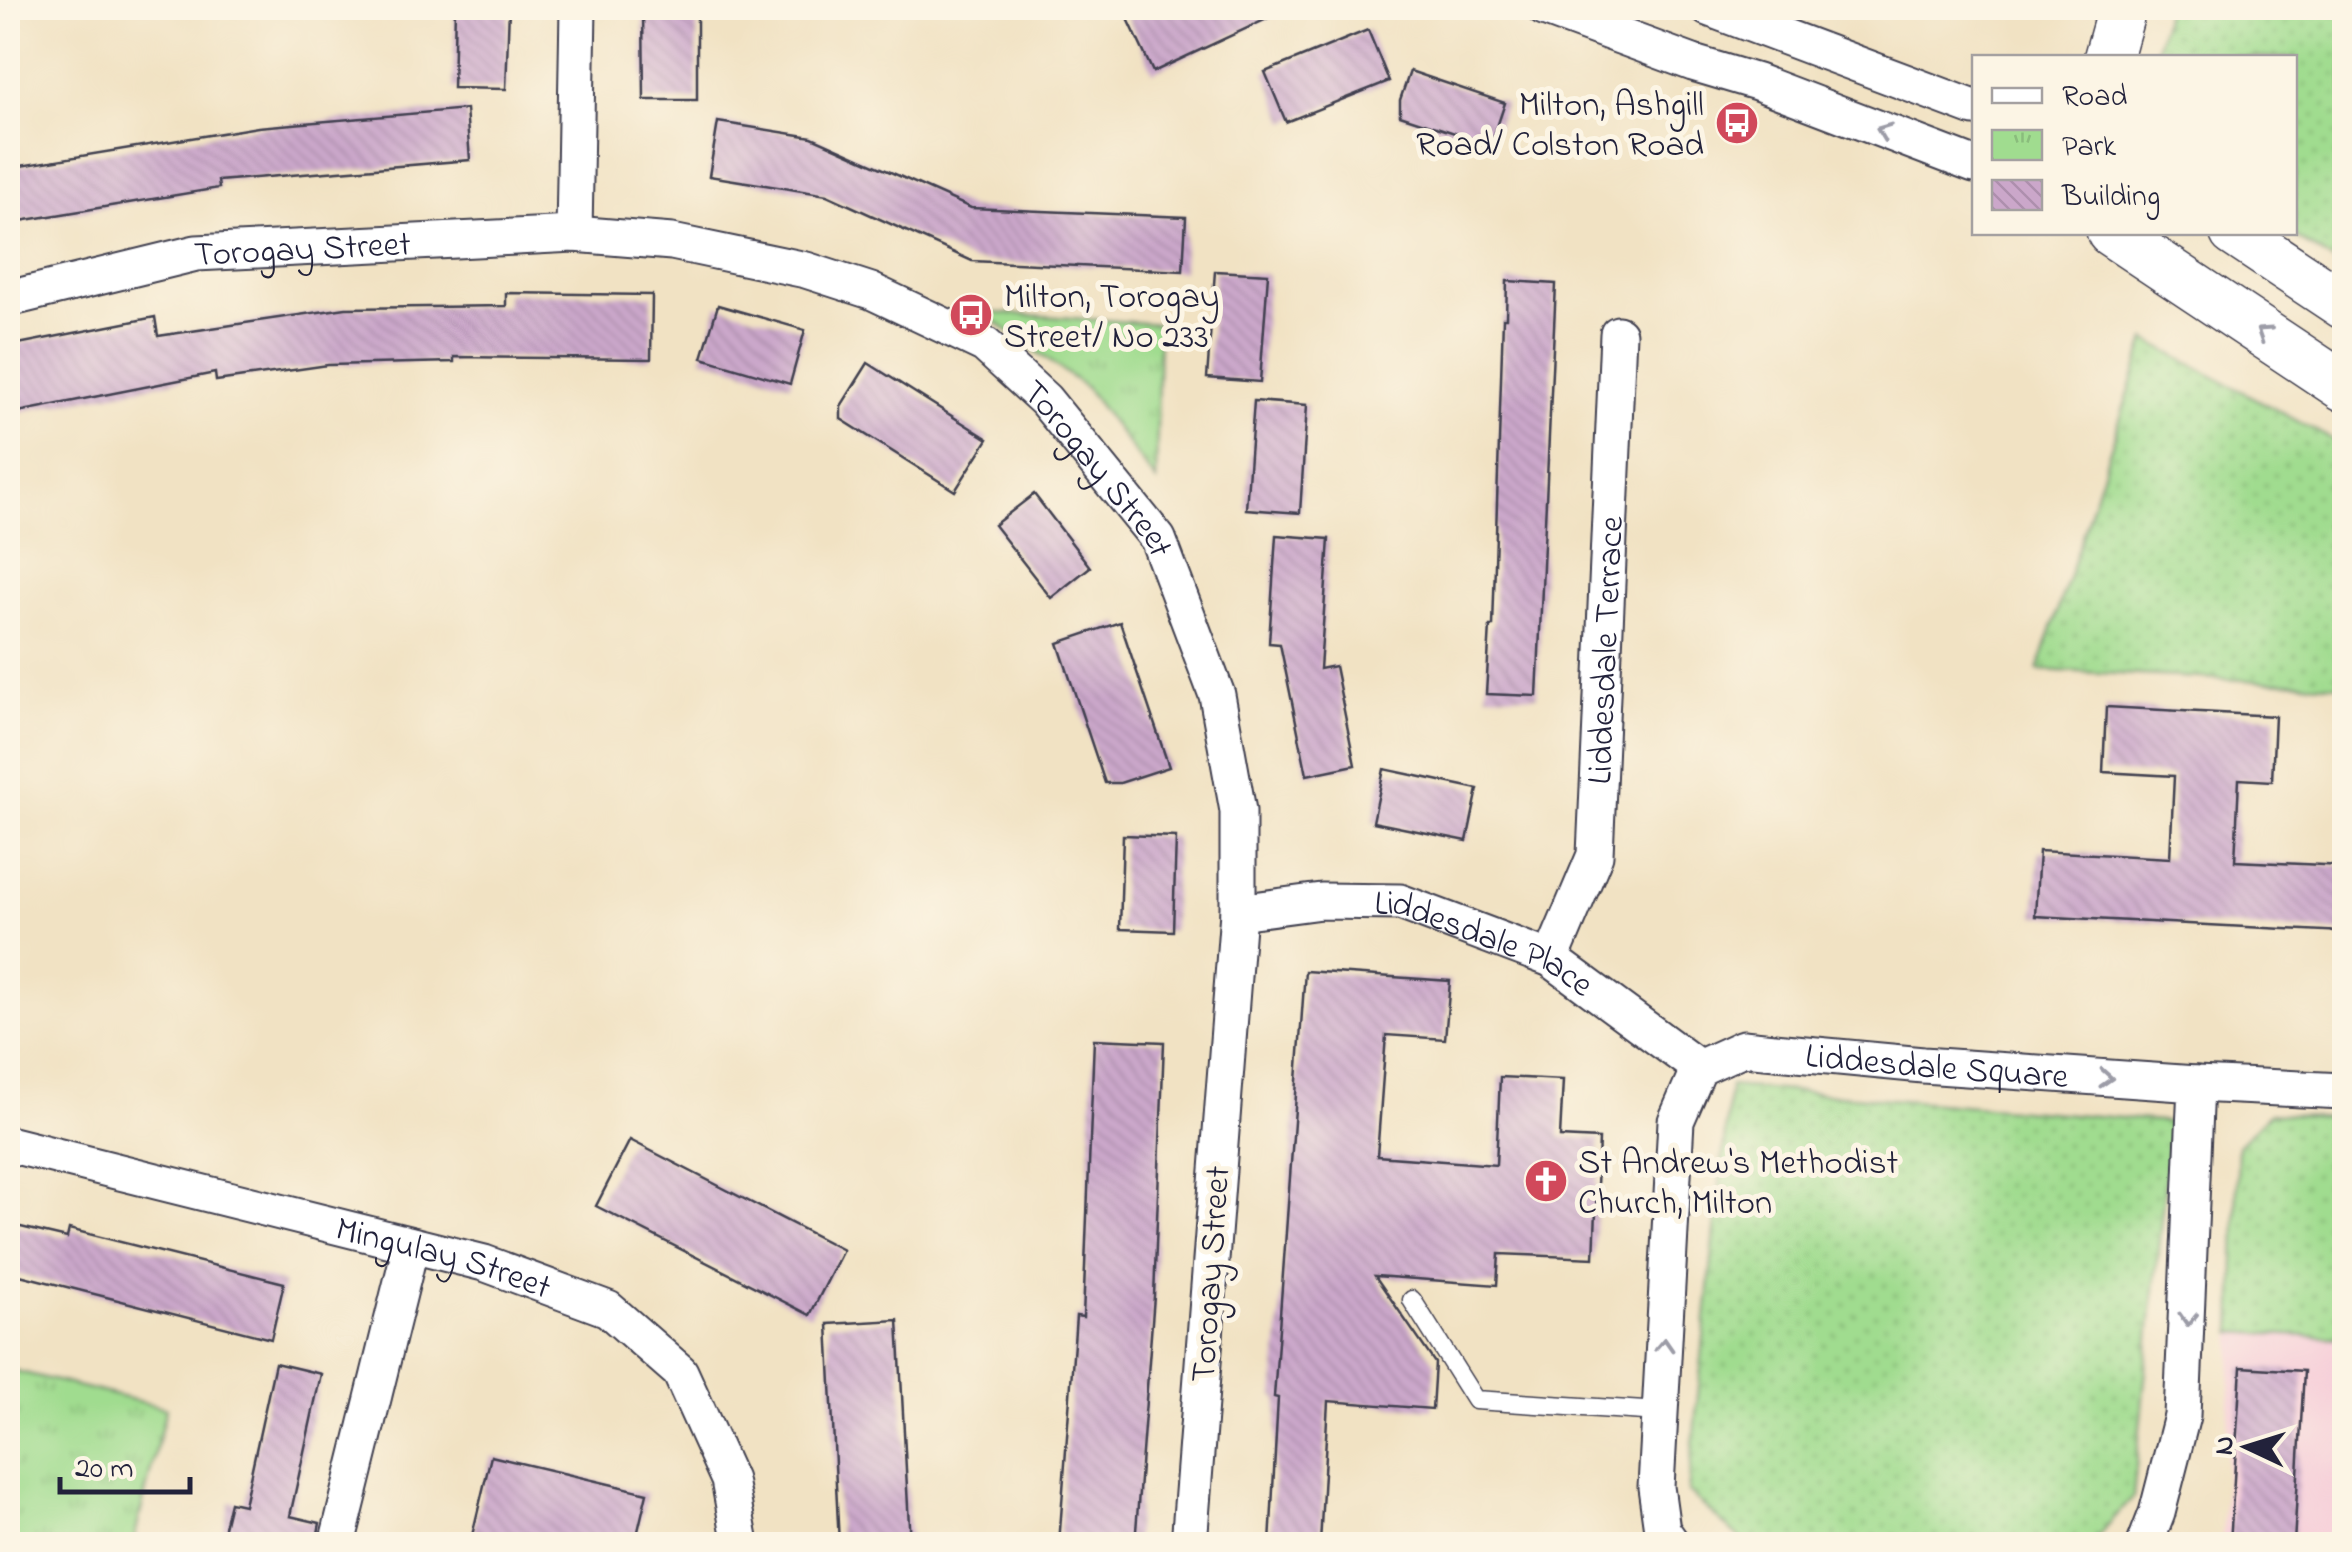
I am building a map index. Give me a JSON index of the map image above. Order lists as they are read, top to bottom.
{
  "streets": {
    "street": [
      "Torogay Street",
      "Liddesdale Terrace",
      "Liddesdale Place",
      "Liddesdale Square",
      "Mingulay Street"
    ]
  },
  "crossings": [
    ["Torogay Street", "Liddesdale Place"],
    ["Liddesdale Terrace", "Liddesdale Place"],
    ["Liddesdale Place", "Liddesdale Square"]
  ],
  "one_way": ["Liddesdale Square"],
  "places": {
    "bus stop": ["Milton, Ashgill Road/ Colston Road", "Milton, Torogay Street/ No 233"],
    "church": ["St Andrew's Methodist Church, Milton"]
  },
  "legend": ["Road", "Park", "Building"],
  "scale_bar": "20 m",
  "north": "left"
}
